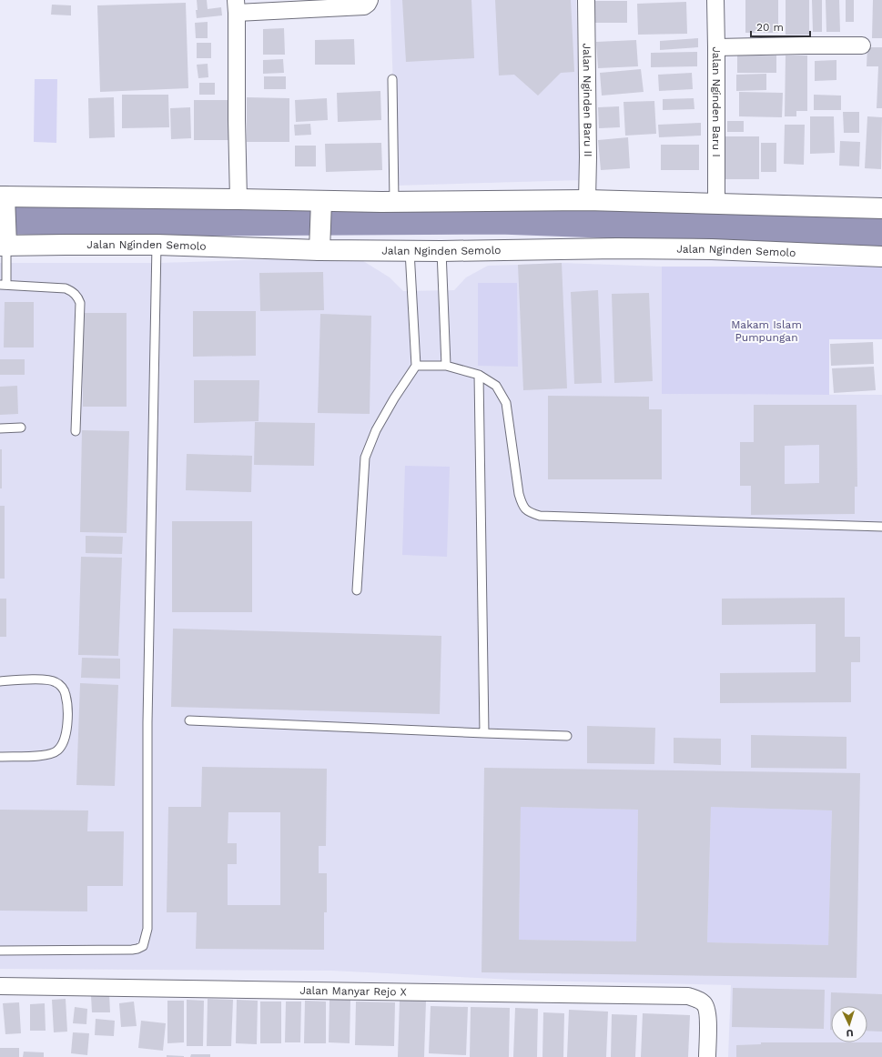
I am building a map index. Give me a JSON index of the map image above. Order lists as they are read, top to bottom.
{
  "streets": {
    "main road": ["Jalan Nginden Semolo"],
    "street": ["Jalan Nginden Baru II", "Jalan Nginden Baru I", "Jalan Manyar Rejo X"]
  },
  "parks": ["Makam Islam Pumpungan"],
  "scale_bar": "20 m",
  "north": "bottom"
}
